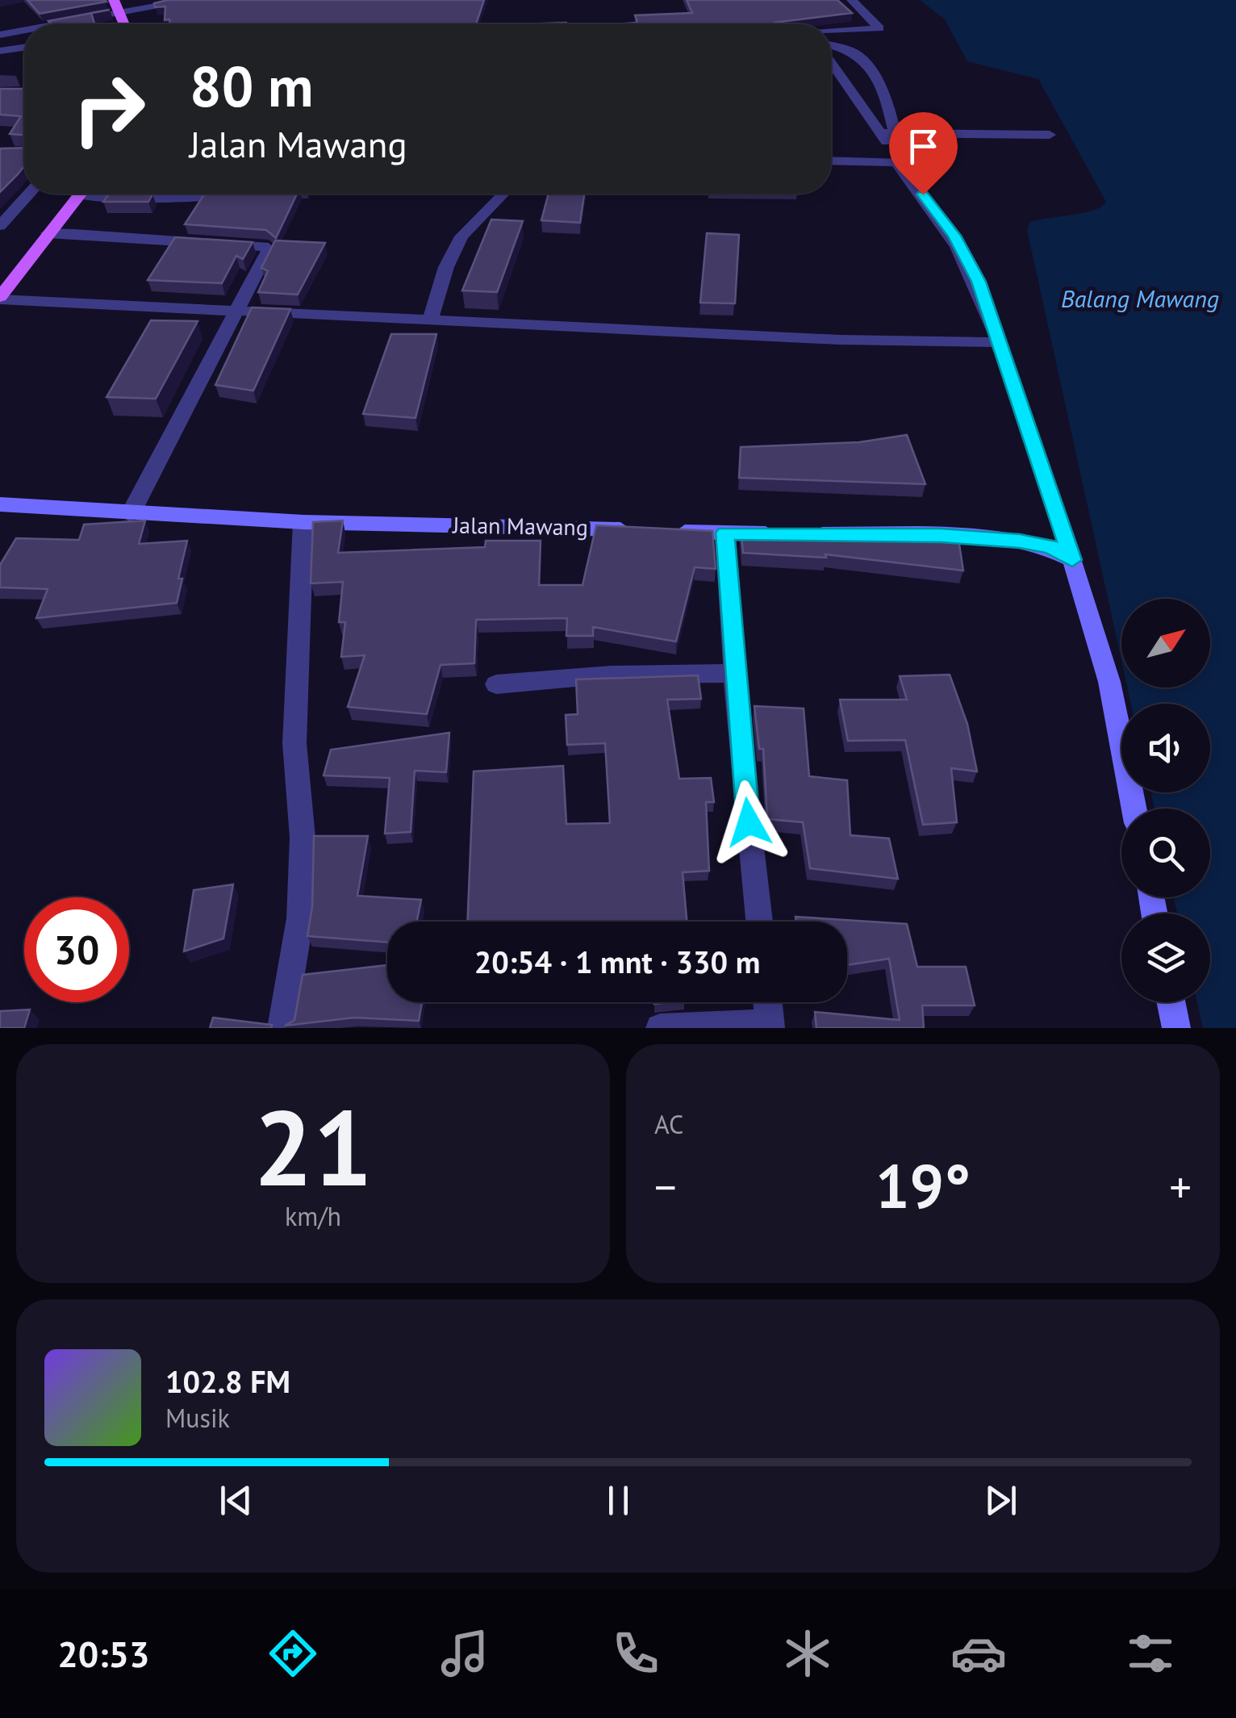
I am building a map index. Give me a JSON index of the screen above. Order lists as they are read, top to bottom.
{
  "streets": {
    "street": ["Jalan Mawang"]
  },
  "water": ["Balang Mawang"],
  "north": "top right",
  "page": {
    "turn": ["80 m", "Jalan Mawang"],
    "limit": "30",
    "trip": "20:54 · 1 mnt · 330 m",
    "tile": [
      ["21", "km/h"],
      "AC"
    ],
    "heat": ["−", "19°", "+"],
    "song": ["102.8 FM", "Musik"],
    "tabs": "20:53"
  }
}
